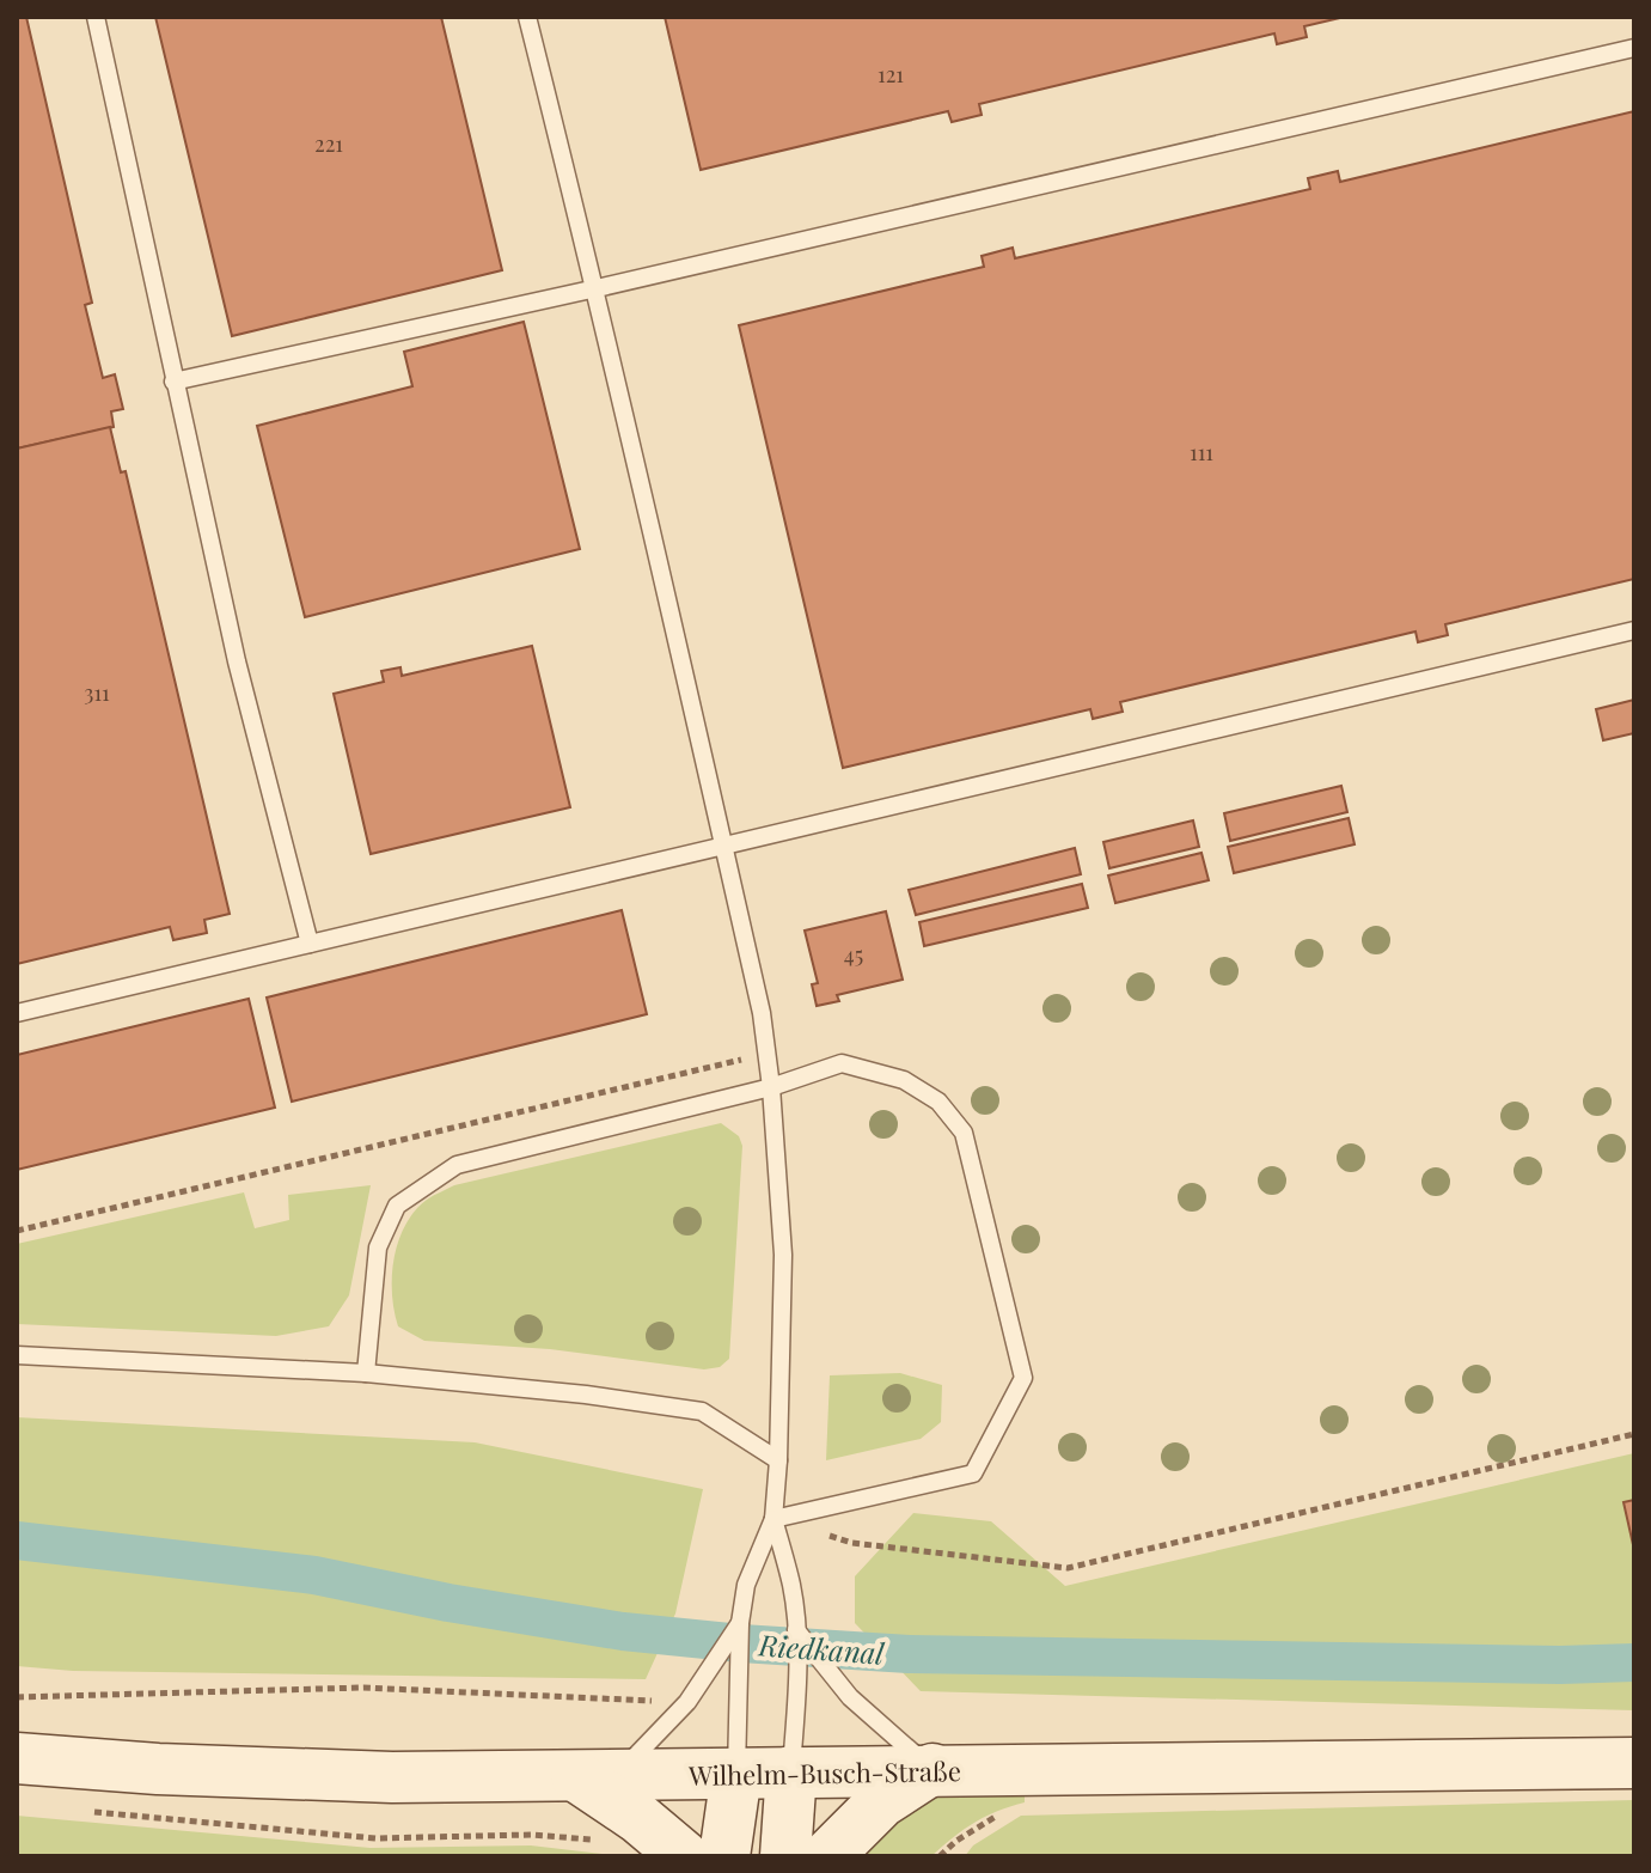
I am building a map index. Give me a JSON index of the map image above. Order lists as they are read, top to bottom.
{
  "streets": {
    "main road": ["Wilhelm-Busch-Straße"]
  },
  "water": ["Riedkanal"],
  "house_numbers": [
    "121",
    "221",
    "111",
    "311",
    "45"
  ]
}
